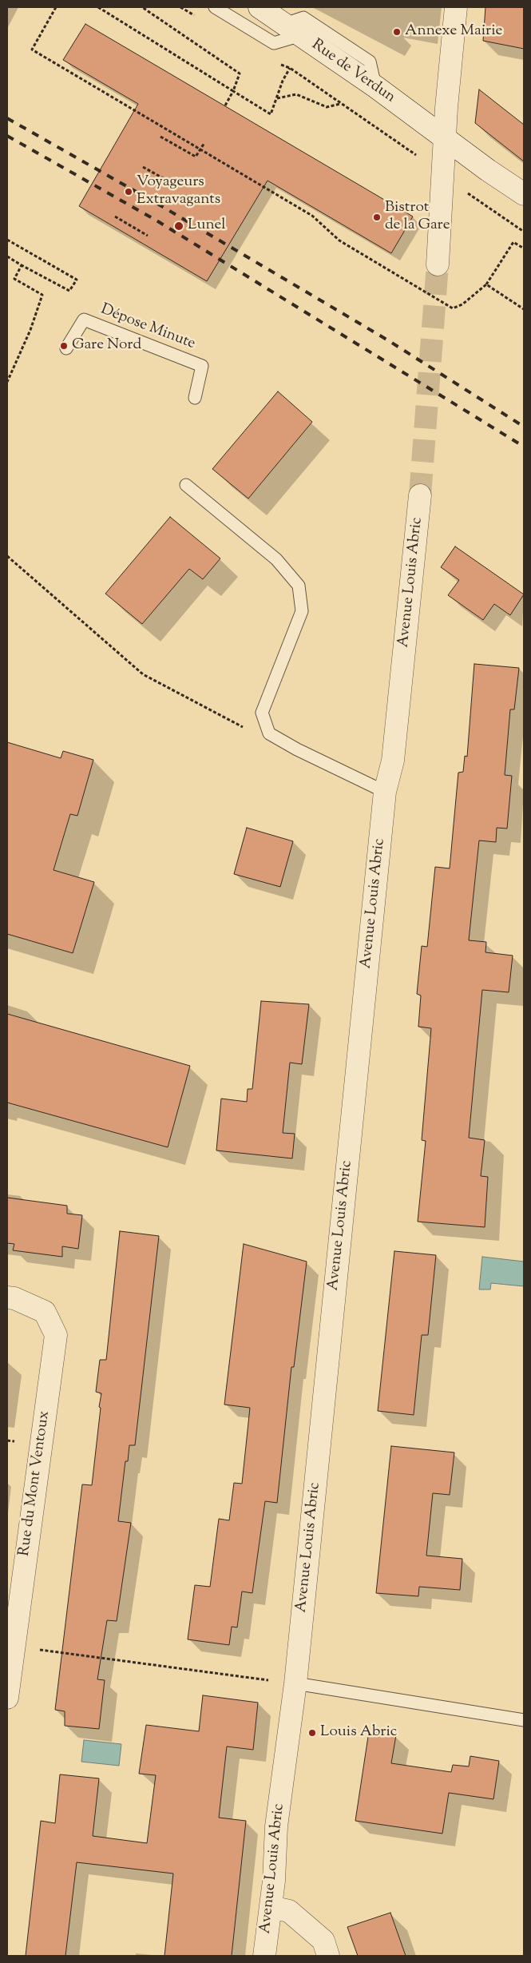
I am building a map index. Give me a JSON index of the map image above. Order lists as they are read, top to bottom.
{
  "streets": {
    "street": ["Rue de Verdun", "Avenue Louis Abric", "Rue du Mont Ventoux"],
    "lane": ["Dépose Minute"]
  },
  "places": [
    "Annexe Mairie",
    "Voyageurs Extravagants",
    "Bistrot de la Gare",
    "Lunel",
    "Gare Nord",
    "Louis Abric"
  ]
}
